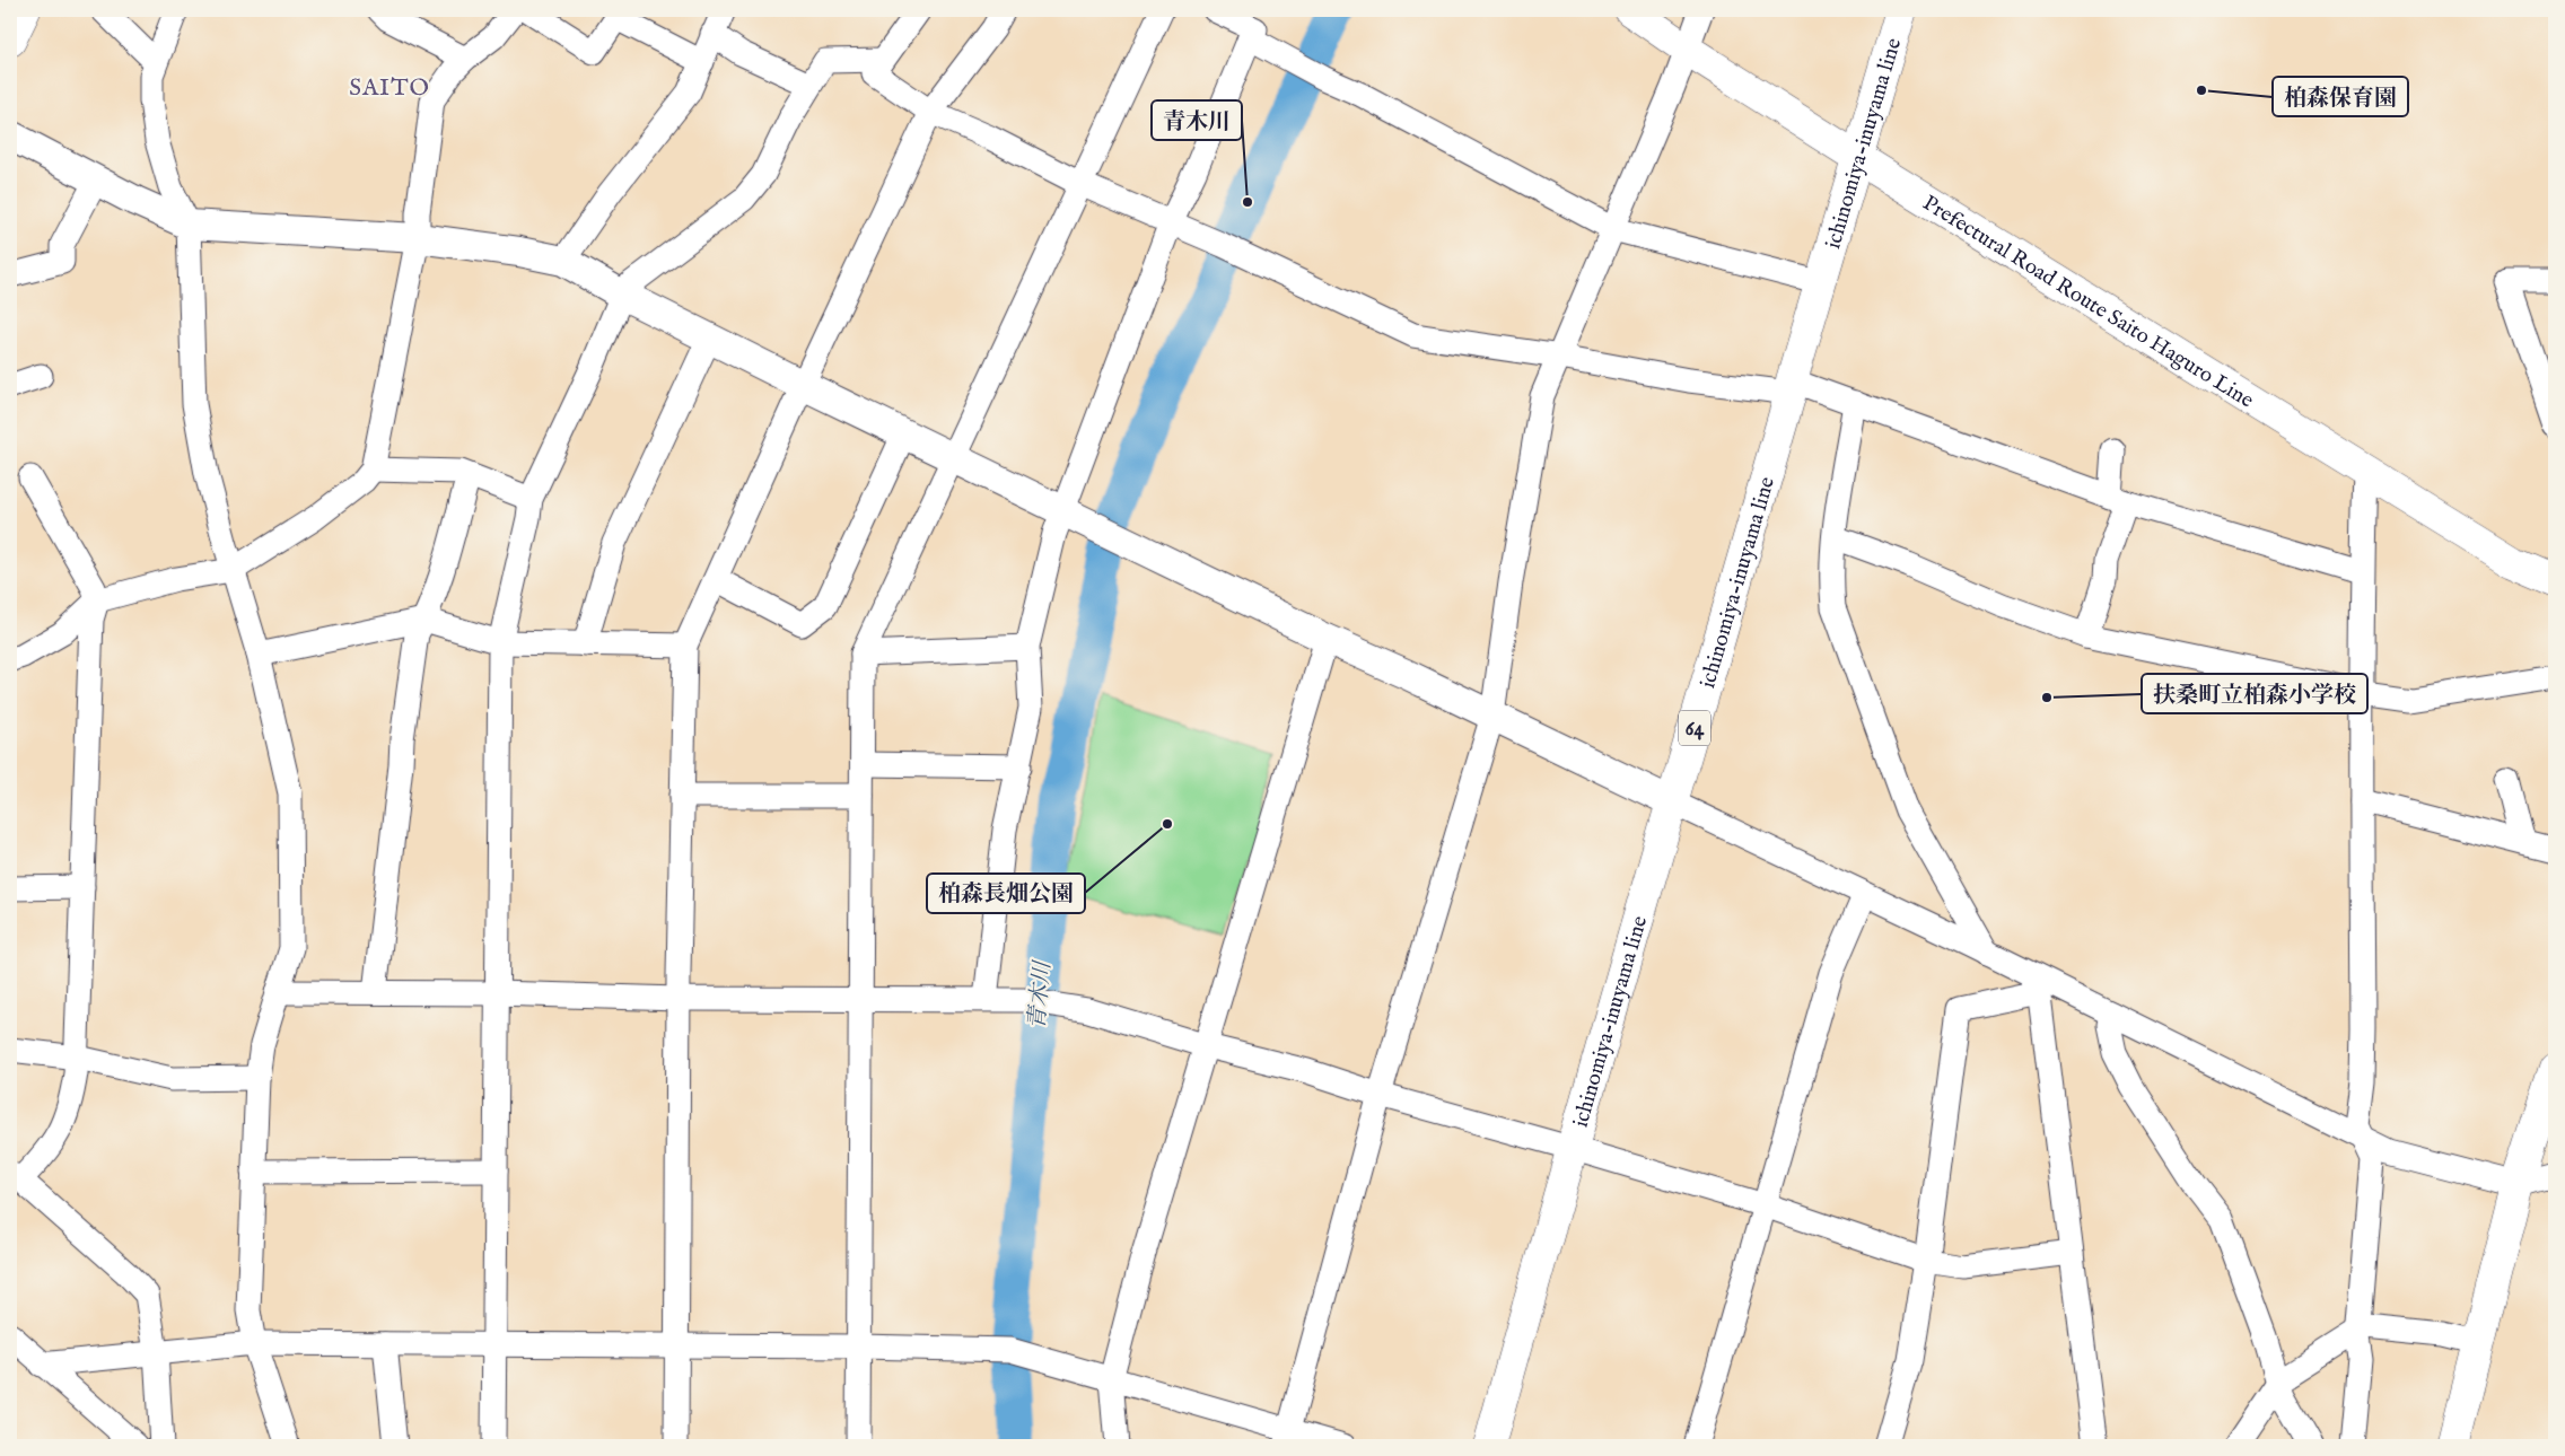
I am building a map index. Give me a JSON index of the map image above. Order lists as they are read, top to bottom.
{
  "streets": {
    "main road": ["ichinomiya-inuyama line", "Prefectural Road Route Saito Haguro Line", "64"]
  },
  "crossings": [
    ["ichinomiya-inuyama line", "Prefectural Road Route Saito Haguro Line"]
  ],
  "districts": ["SAITO"],
  "water": ["青木川"],
  "places": [
    "柏森保育園",
    "青木川",
    "扶桑町立柏森小学校",
    "柏森長畑公園"
  ]
}
